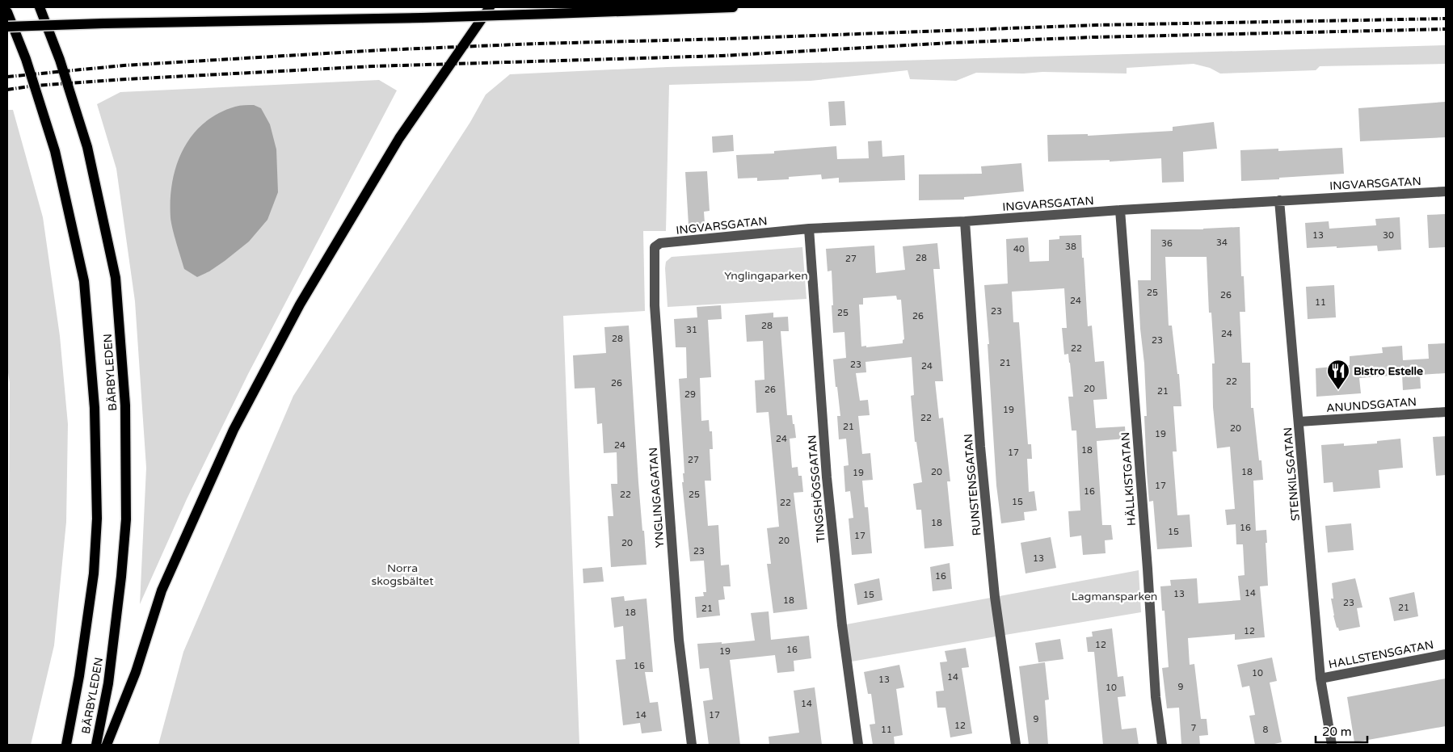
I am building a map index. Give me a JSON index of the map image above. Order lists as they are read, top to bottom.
{
  "streets": {
    "main road": ["BÄRBYLEDEN"],
    "street": [
      "INGVARSGATAN",
      "ANUNDSGATAN",
      "STENKILSGATAN",
      "HÄLLKISTGATAN",
      "RUNSTENSGATAN",
      "TINGSHÖGSGATAN",
      "YNGLINGAGATAN",
      "HALLSTENSGATAN"
    ]
  },
  "crossings": [
    ["INGVARSGATAN", "STENKILSGATAN"],
    ["INGVARSGATAN", "HÄLLKISTGATAN"],
    ["INGVARSGATAN", "RUNSTENSGATAN"],
    ["INGVARSGATAN", "TINGSHÖGSGATAN"],
    ["INGVARSGATAN", "YNGLINGAGATAN"],
    ["ANUNDSGATAN", "STENKILSGATAN"],
    ["STENKILSGATAN", "HALLSTENSGATAN"]
  ],
  "parks": ["Ynglingaparken", "Norra skogsbältet", "Lagmansparken"],
  "places": {
    "restaurant": ["Bistro Estelle"]
  },
  "house_numbers": [
    "13",
    "30",
    "34",
    "36",
    "38",
    "40",
    "28",
    "27",
    "25",
    "26",
    "24",
    "11",
    "23",
    "25",
    "26",
    "28",
    "31",
    "24",
    "28",
    "23",
    "22",
    "21",
    "23",
    "24",
    "22",
    "26",
    "20",
    "26",
    "21",
    "29",
    "19",
    "22",
    "21",
    "20",
    "19",
    "24",
    "24",
    "18",
    "17",
    "27",
    "20",
    "18",
    "19",
    "17",
    "16",
    "22",
    "25",
    "15",
    "22",
    "18",
    "16",
    "15",
    "17",
    "20",
    "20",
    "23",
    "13",
    "16",
    "14",
    "13",
    "15",
    "18",
    "23",
    "21",
    "21",
    "18",
    "12",
    "12",
    "16",
    "19",
    "16",
    "10",
    "14",
    "13",
    "9",
    "10",
    "14",
    "14",
    "17",
    "9",
    "12",
    "7",
    "11",
    "8"
  ],
  "scale_bar": "20 m"
}
